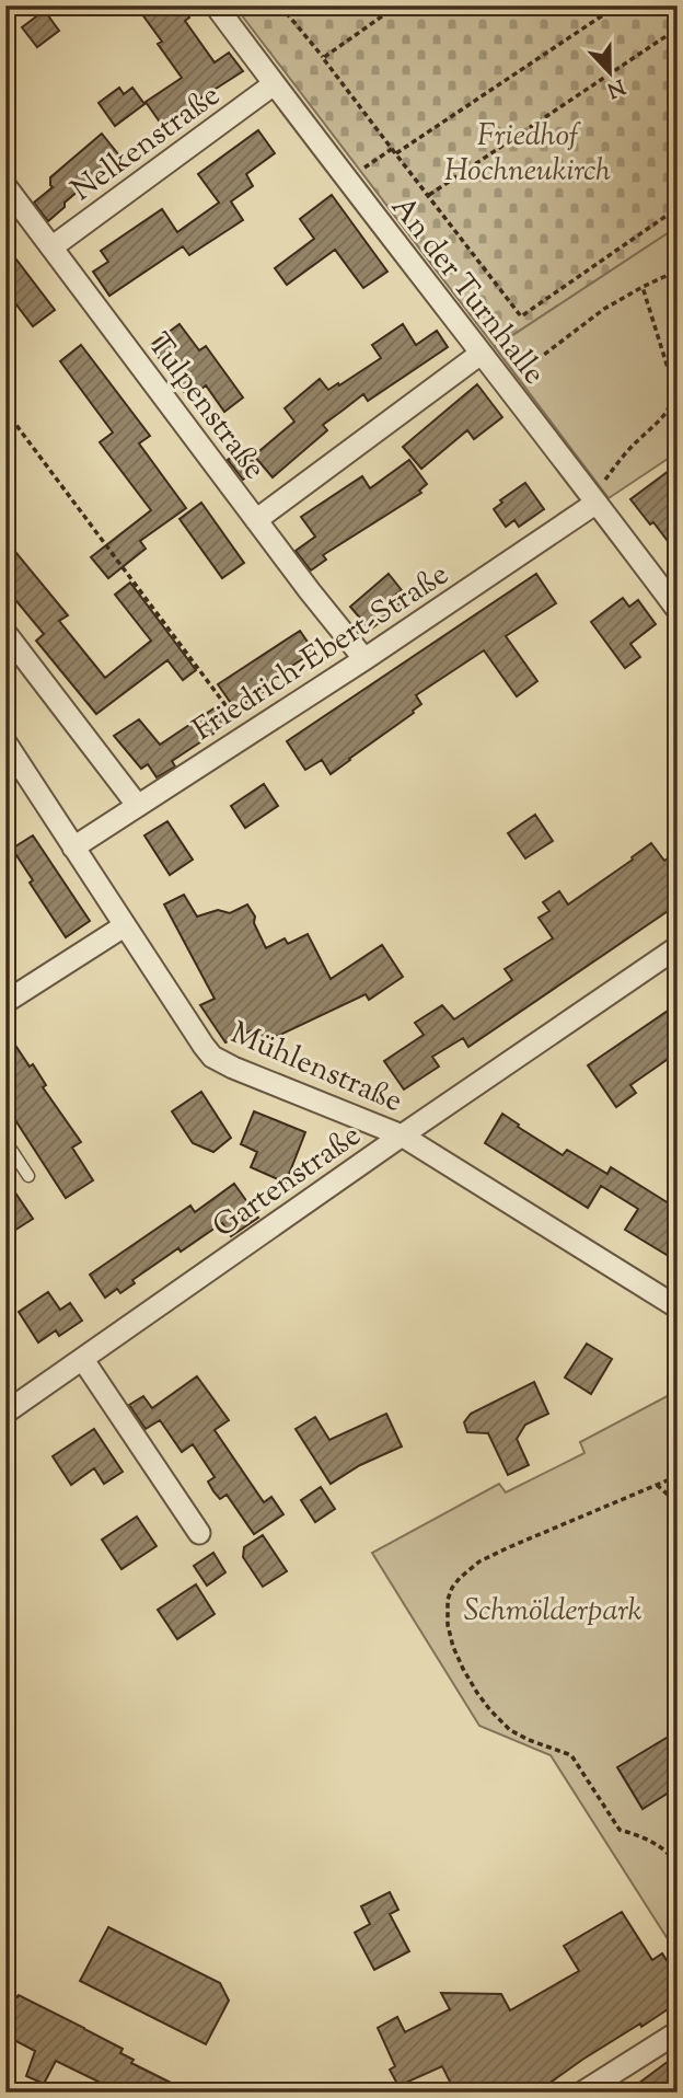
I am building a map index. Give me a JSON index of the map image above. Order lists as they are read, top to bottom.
{
  "streets": {
    "street": [
      "Nelkenstraße",
      "An der Turnhalle",
      "Tulpenstraße",
      "Friedrich-Ebert-Straße",
      "Mühlenstraße",
      "Gartenstraße"
    ]
  },
  "crossings": [
    ["Nelkenstraße", "An der Turnhalle"],
    ["Nelkenstraße", "Tulpenstraße"],
    ["An der Turnhalle", "Friedrich-Ebert-Straße"],
    ["Tulpenstraße", "Friedrich-Ebert-Straße"],
    ["Friedrich-Ebert-Straße", "Mühlenstraße"],
    ["Mühlenstraße", "Gartenstraße"]
  ],
  "parks": ["Friedhof Hochneukirch", "Schmölderpark"],
  "north": "bottom"
}
